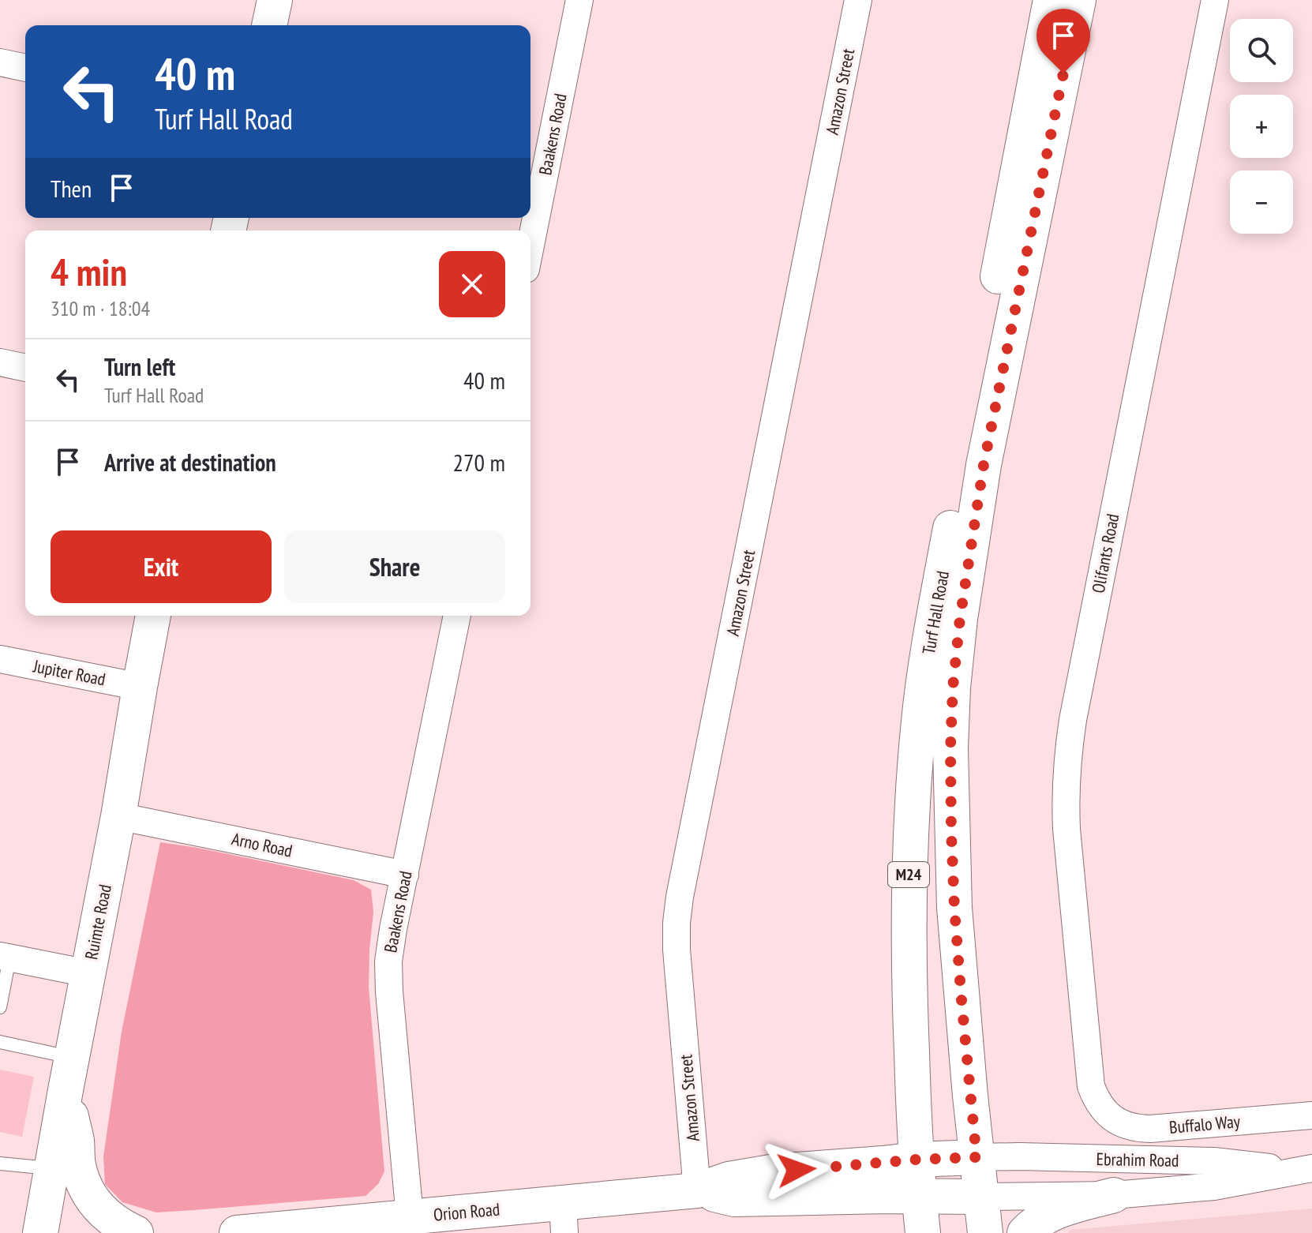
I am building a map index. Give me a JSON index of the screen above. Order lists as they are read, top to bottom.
{
  "streets": {
    "main road": [
      "Turf Hall Road",
      "M24",
      "Ruimte Road",
      "Orion Road"
    ],
    "street": [
      "Amazon Street",
      "Baakens Road",
      "Olifants Road",
      "Jupiter Road",
      "Arno Road",
      "Buffalo Way",
      "Ebrahim Road"
    ]
  },
  "crossings": [
    ["Amazon Street", "Orion Road"],
    ["Baakens Road", "Arno Road"],
    ["Baakens Road", "Orion Road"],
    ["Olifants Road", "Buffalo Way"],
    ["Turf Hall Road", "Ebrahim Road"],
    ["Turf Hall Road", "Orion Road"],
    ["Jupiter Road", "Ruimte Road"],
    ["Arno Road", "Ruimte Road"],
    ["Ebrahim Road", "Orion Road"]
  ],
  "page": {
    "map_buttons": ["+", "−"],
    "turn": ["40 m", "Turf Hall Road"],
    "then": "Then",
    "heading": ["4 min", "310 m · 18:04"],
    "list": [
      {
        "name": "Turn left",
        "note": "Turf Hall Road",
        "value": "40 m"
      },
      {
        "name": "Arrive at destination",
        "value": "270 m"
      }
    ],
    "buttons": ["Exit", "Share"]
  }
}
